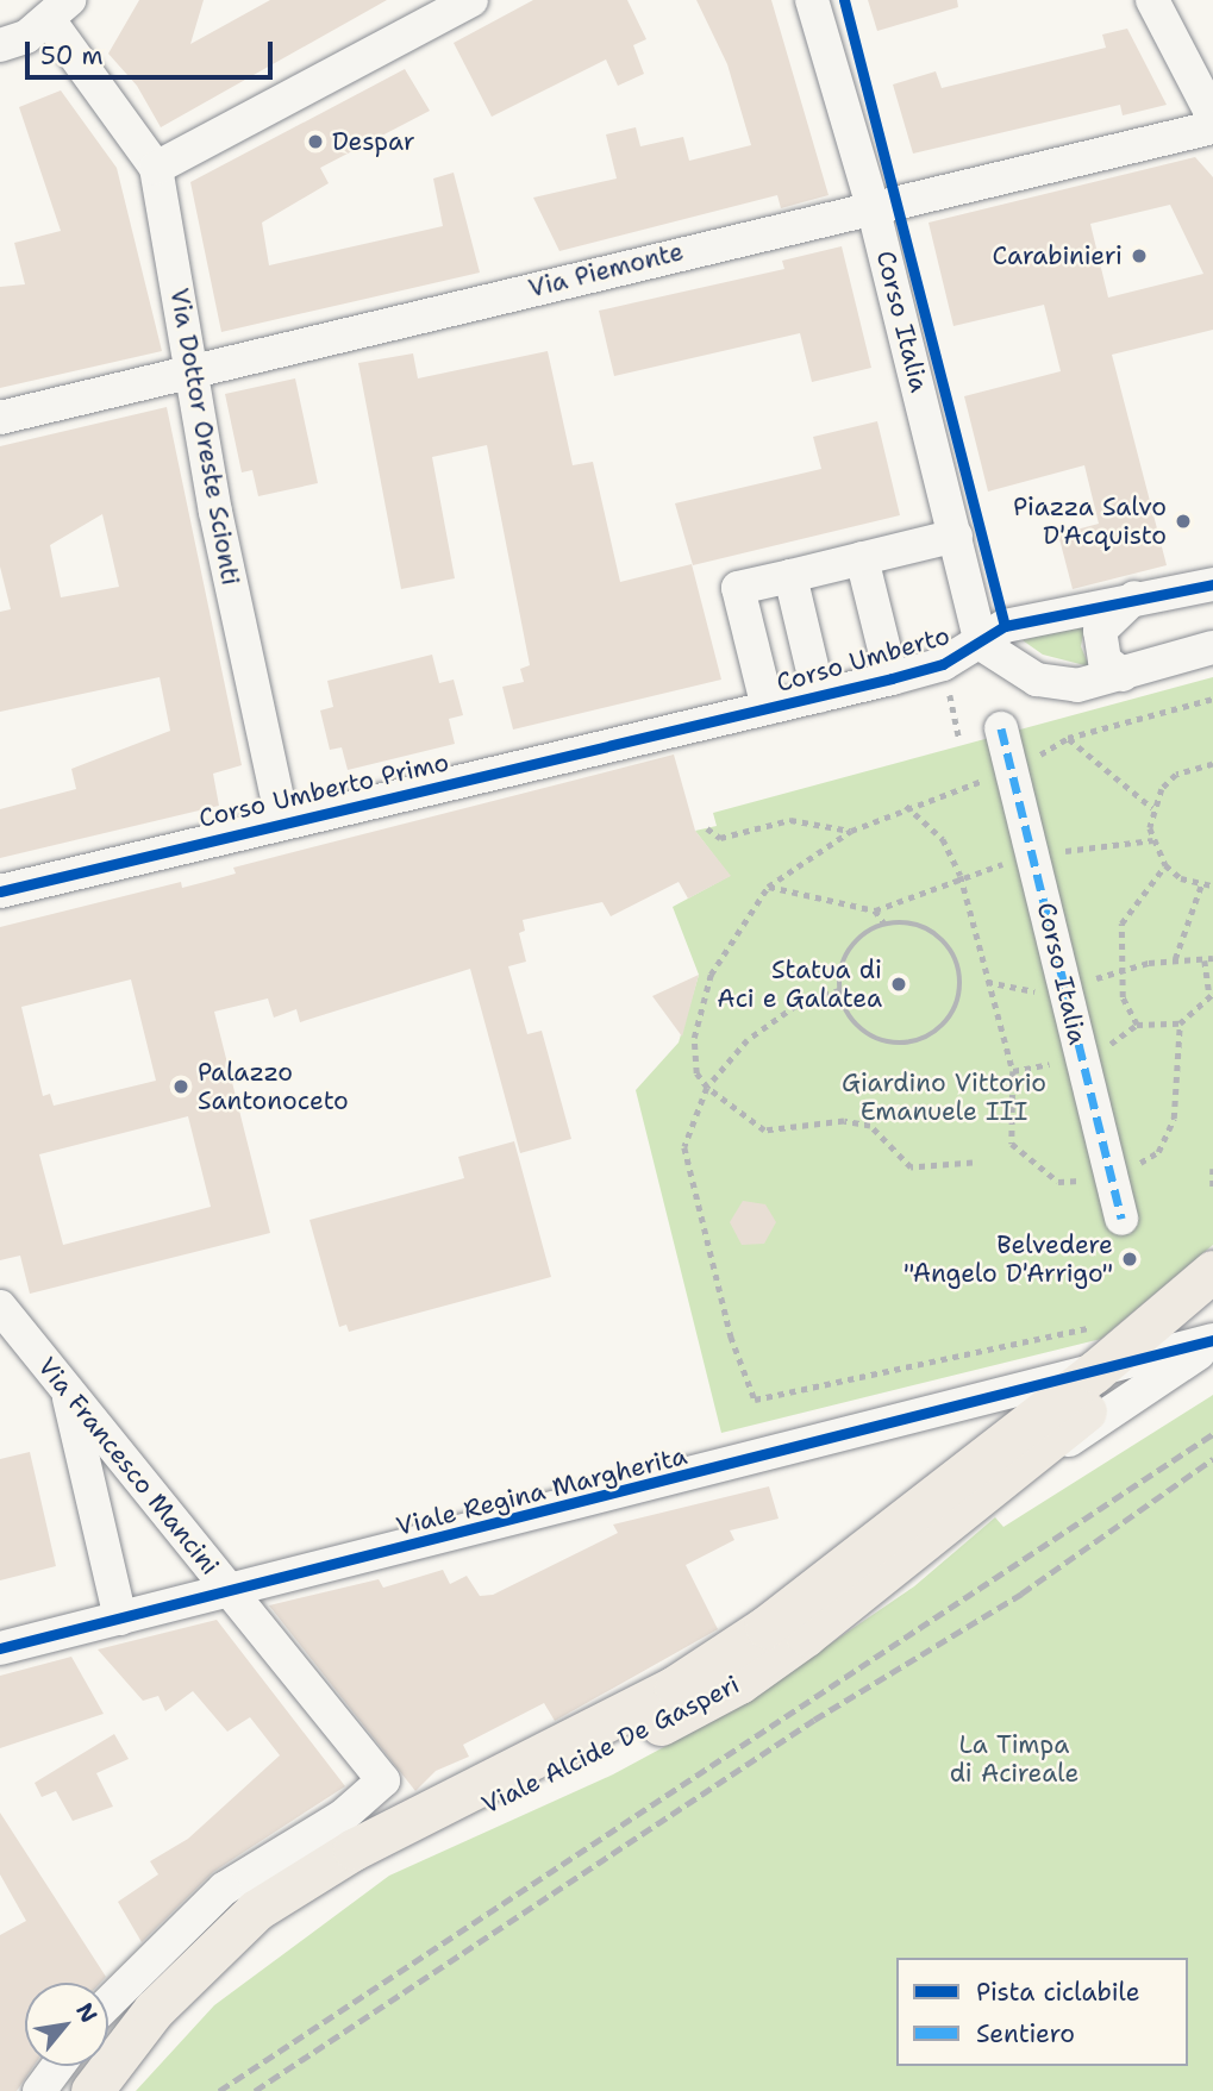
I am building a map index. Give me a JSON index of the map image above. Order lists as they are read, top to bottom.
{
  "streets": {
    "main road": ["Viale Alcide De Gasperi"],
    "street": [
      "Via Piemonte",
      "Corso Italia",
      "Via Dottor Oreste Scionti",
      "Corso Umberto",
      "Corso Umberto Primo",
      "Via Francesco Mancini",
      "Viale Regina Margherita"
    ]
  },
  "crossings": [
    ["Via Piemonte", "Corso Italia"],
    ["Via Piemonte", "Via Dottor Oreste Scionti"],
    ["Corso Italia", "Corso Umberto"],
    ["Via Dottor Oreste Scionti", "Corso Umberto Primo"],
    ["Corso Umberto", "Corso Umberto Primo"],
    ["Via Francesco Mancini", "Viale Regina Margherita"],
    ["Viale Regina Margherita", "Viale Alcide De Gasperi"]
  ],
  "parks": ["Giardino Vittorio Emanuele III", "La Timpa di Acireale"],
  "places": [
    "Despar",
    "Carabinieri",
    "Piazza Salvo D'Acquisto",
    "Statua di Aci e Galatea",
    "Palazzo Santonoceto",
    "Belvedere \"Angelo D'Arrigo\""
  ],
  "legend": ["Pista ciclabile", "Sentiero"],
  "scale_bar": "50 m",
  "north": "top right"
}
